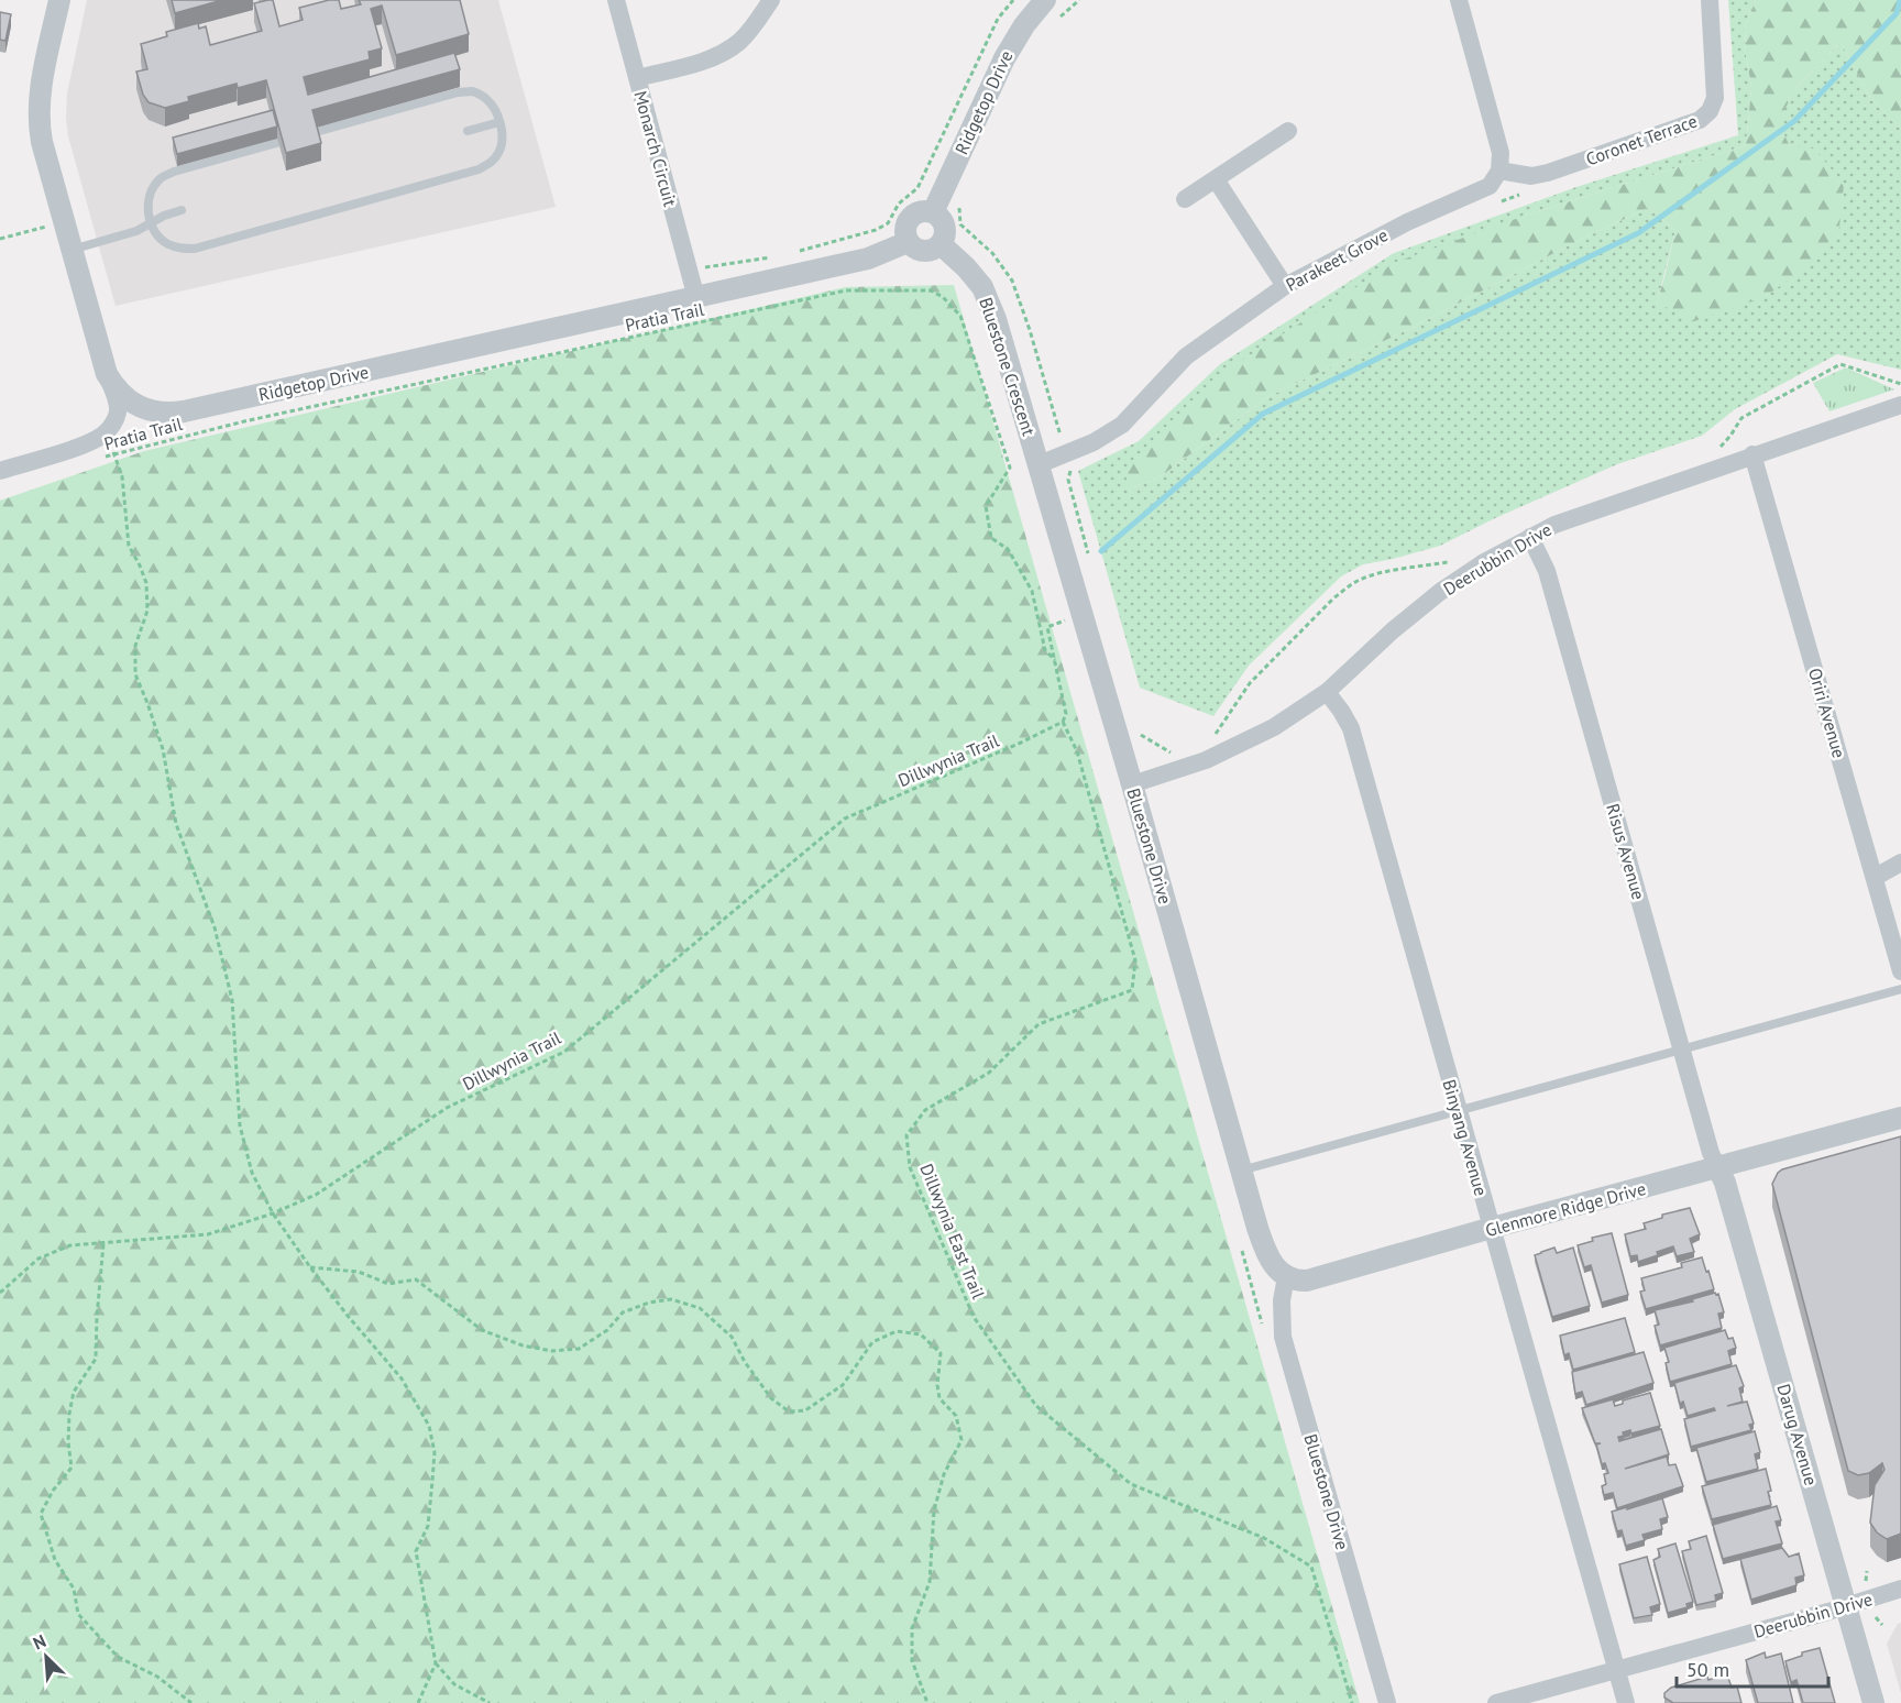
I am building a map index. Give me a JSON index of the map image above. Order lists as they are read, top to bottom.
{
  "streets": {
    "street": [
      "Ridgetop Drive",
      "Coronet Terrace",
      "Monarch Circuit",
      "Parakeet Grove",
      "Bluestone Crescent",
      "Deerubbin Drive",
      "Oriri Avenue",
      "Bluestone Drive",
      "Risus Avenue",
      "Binyang Avenue",
      "Glenmore Ridge Drive",
      "Darug Avenue"
    ],
    "path": ["Pratia Trail", "Dillwynia Trail", "Dillwynia East Trail"]
  },
  "crossings": [
    ["Ridgetop Drive", "Monarch Circuit"],
    ["Ridgetop Drive", "Bluestone Crescent"],
    ["Coronet Terrace", "Parakeet Grove"],
    ["Parakeet Grove", "Bluestone Crescent"],
    ["Parakeet Grove", "Bluestone Drive"],
    ["Bluestone Crescent", "Bluestone Drive"],
    ["Deerubbin Drive", "Oriri Avenue"],
    ["Deerubbin Drive", "Bluestone Drive"],
    ["Deerubbin Drive", "Risus Avenue"],
    ["Deerubbin Drive", "Binyang Avenue"],
    ["Deerubbin Drive", "Darug Avenue"],
    ["Dillwynia Trail", "Dillwynia East Trail"],
    ["Bluestone Drive", "Glenmore Ridge Drive"],
    ["Risus Avenue", "Glenmore Ridge Drive"],
    ["Risus Avenue", "Darug Avenue"],
    ["Binyang Avenue", "Glenmore Ridge Drive"],
    ["Glenmore Ridge Drive", "Darug Avenue"]
  ],
  "scale_bar": "50 m",
  "north": "top left"
}
